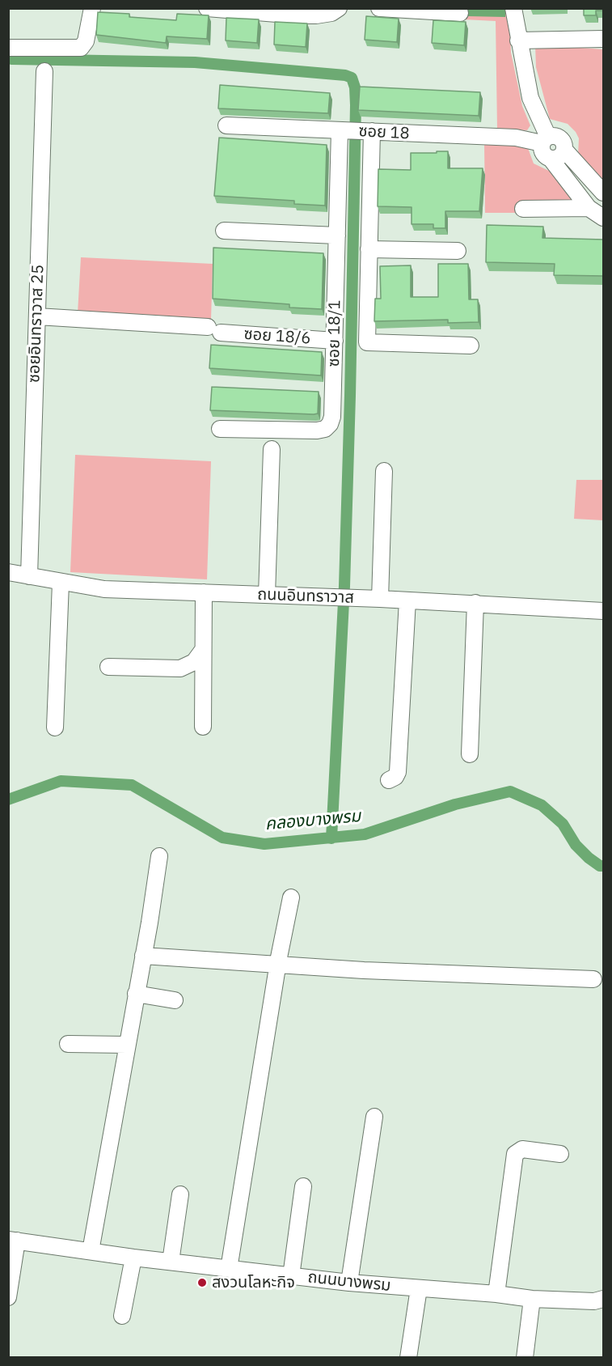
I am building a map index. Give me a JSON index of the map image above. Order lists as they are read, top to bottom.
{
  "streets": {
    "street": [
      "ซอย 18",
      "ซอยอินทราวาส 25",
      "ซอย 18/1",
      "ซอย 18/6",
      "ถนนอินทราวาส",
      "ถนนบางพรม"
    ]
  },
  "crossings": [
    ["ซอย 18", "ซอย 18/1"],
    ["ซอยอินทราวาส 25", "ซอย 18/6"],
    ["ซอยอินทราวาส 25", "ถนนอินทราวาส"],
    ["ซอย 18/1", "ซอย 18/6"]
  ],
  "water": ["คลองบางพรม"],
  "places": ["สงวนโลหะกิจ"]
}
